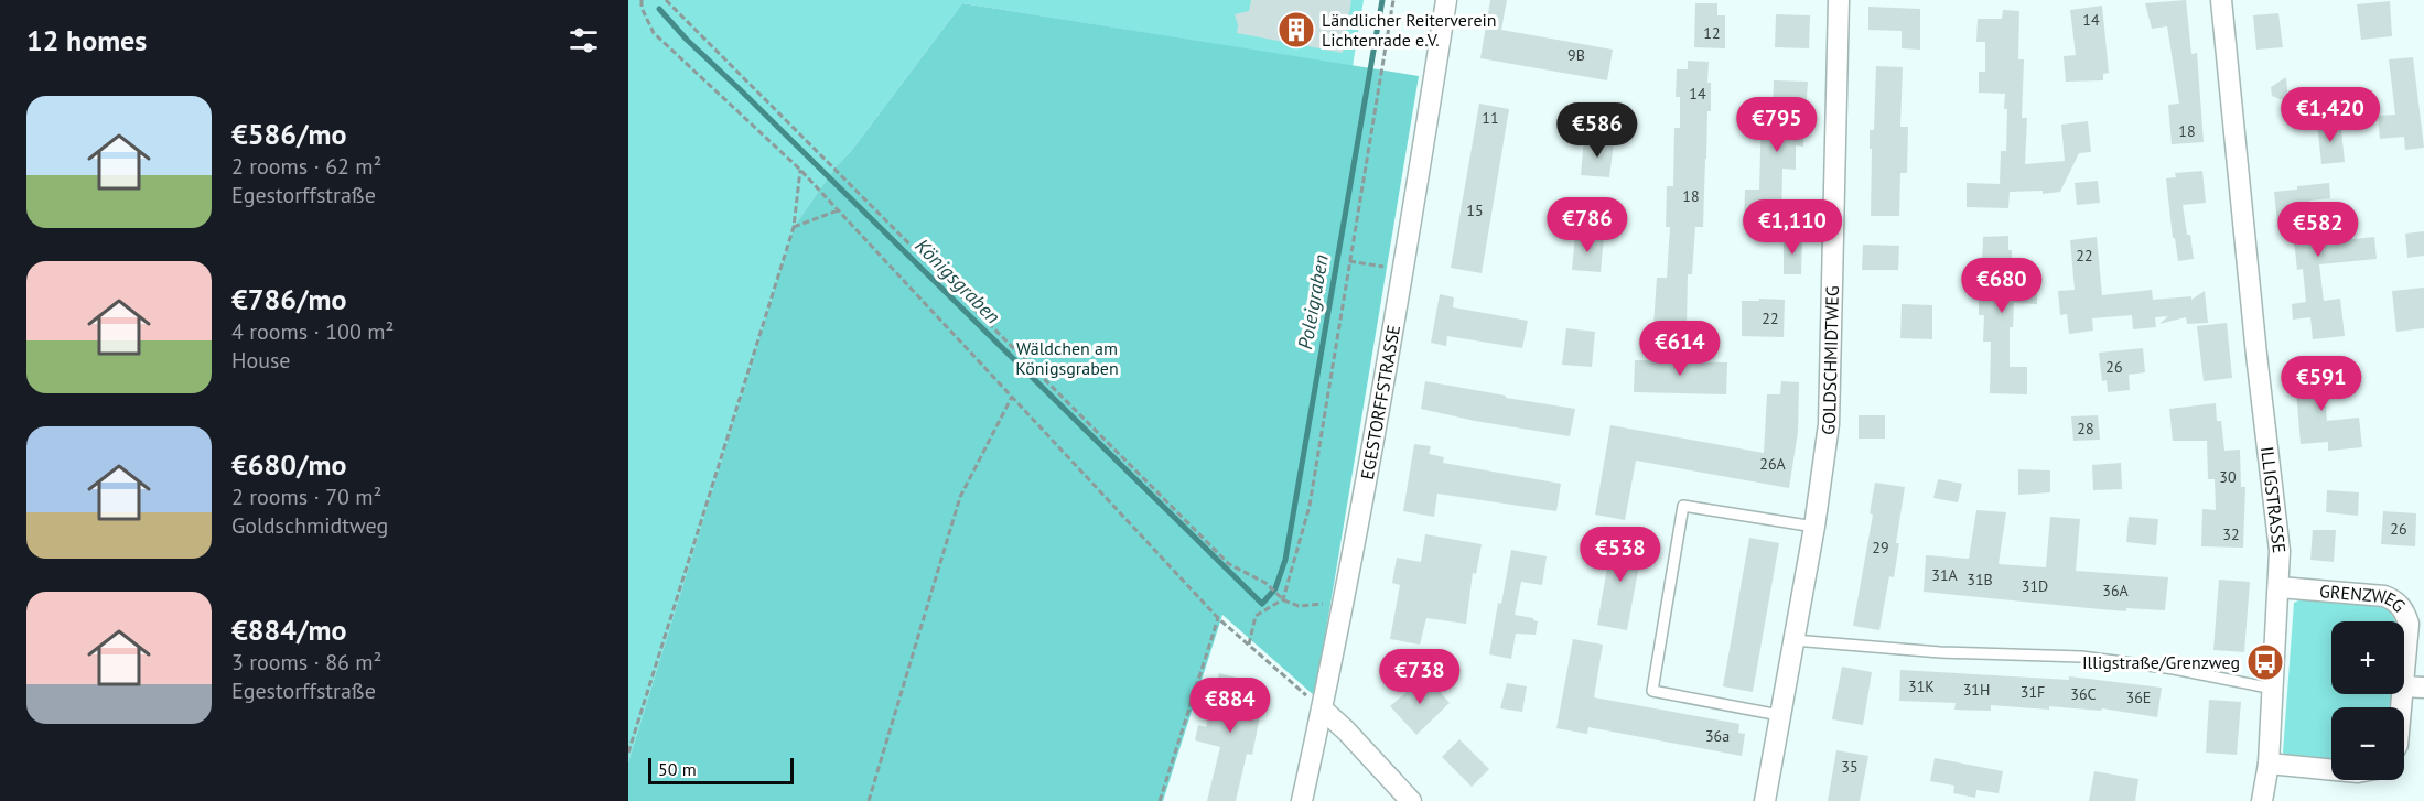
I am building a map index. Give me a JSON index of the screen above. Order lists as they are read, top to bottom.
{
  "streets": {
    "street": [
      "GOLDSCHMIDTWEG",
      "EGESTORFFSTRASSE",
      "ILLIGSTRASSE",
      "GRENZWEG"
    ]
  },
  "crossings": [
    ["ILLIGSTRASSE", "GRENZWEG"]
  ],
  "water": ["Königsgraben", "Poleigraben"],
  "parks": ["Wäldchen am Königsgraben"],
  "places": {
    "building": ["Ländlicher Reiterverein Lichtenrade e.V."],
    "bus stop": ["Illigstraße/Grenzweg"]
  },
  "house_numbers": [
    "14",
    "12",
    "9B",
    "14",
    "11",
    "18",
    "18",
    "15",
    "22",
    "22",
    "26",
    "28",
    "26A",
    "30",
    "26",
    "32",
    "29",
    "31A",
    "31B",
    "31D",
    "36A",
    "31K",
    "31H",
    "31F",
    "36C",
    "36E",
    "36a",
    "35"
  ],
  "scale_bar": "50 m",
  "page": {
    "heading": "12 homes",
    "list": [
      {
        "name": "€586/mo",
        "note": "2 rooms · 62 m² · Egestorffstraße"
      },
      {
        "name": "€786/mo",
        "note": "4 rooms · 100 m² · House"
      },
      {
        "name": "€680/mo",
        "note": "2 rooms · 70 m² · Goldschmidtweg"
      },
      {
        "name": "€884/mo",
        "note": "3 rooms · 86 m² · Egestorffstraße"
      }
    ],
    "price": [
      "€1,420",
      "€795",
      "€586",
      "€786",
      "€1,110",
      "€582",
      "€680",
      "€614",
      "€591",
      "€538",
      "€738",
      "€884"
    ],
    "map_buttons": ["+", "−"],
    "scale": "50 m"
  }
}
